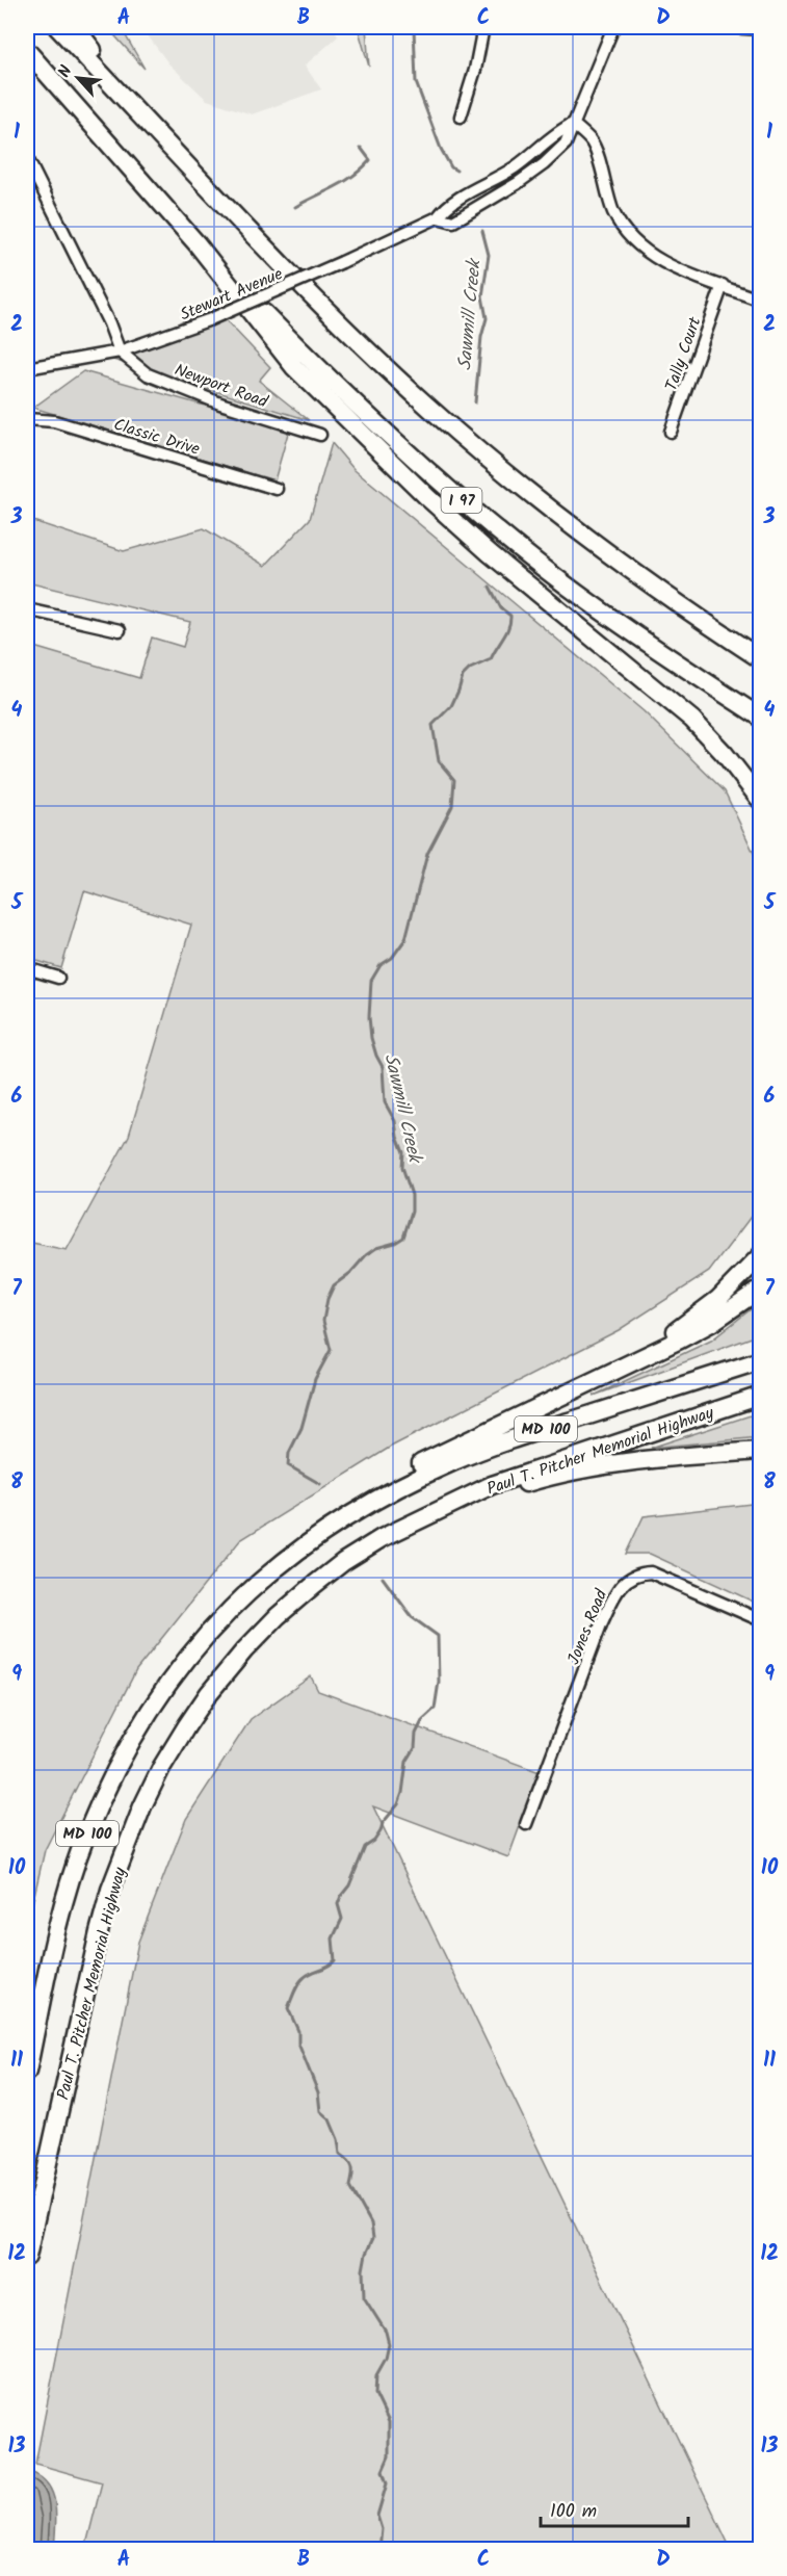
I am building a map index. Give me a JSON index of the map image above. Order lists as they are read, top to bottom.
{
  "streets": {
    "highway": ["I 97", "MD 100", "Paul T. Pitcher Memorial Highway"],
    "street": [
      "Stewart Avenue",
      "Tally Court",
      "Newport Road",
      "Classic Drive",
      "Jones Road"
    ]
  },
  "crossings": [
    ["Stewart Avenue", "Newport Road"]
  ],
  "water": ["Sawmill Creek"],
  "scale_bar": "100 m",
  "north": "top left",
  "grid": {
    "columns": [
      "A",
      "B",
      "C",
      "D"
    ],
    "rows": [
      "1",
      "2",
      "3",
      "4",
      "5",
      "6",
      "7",
      "8",
      "9",
      "10",
      "11",
      "12",
      "13"
    ]
  }
}
